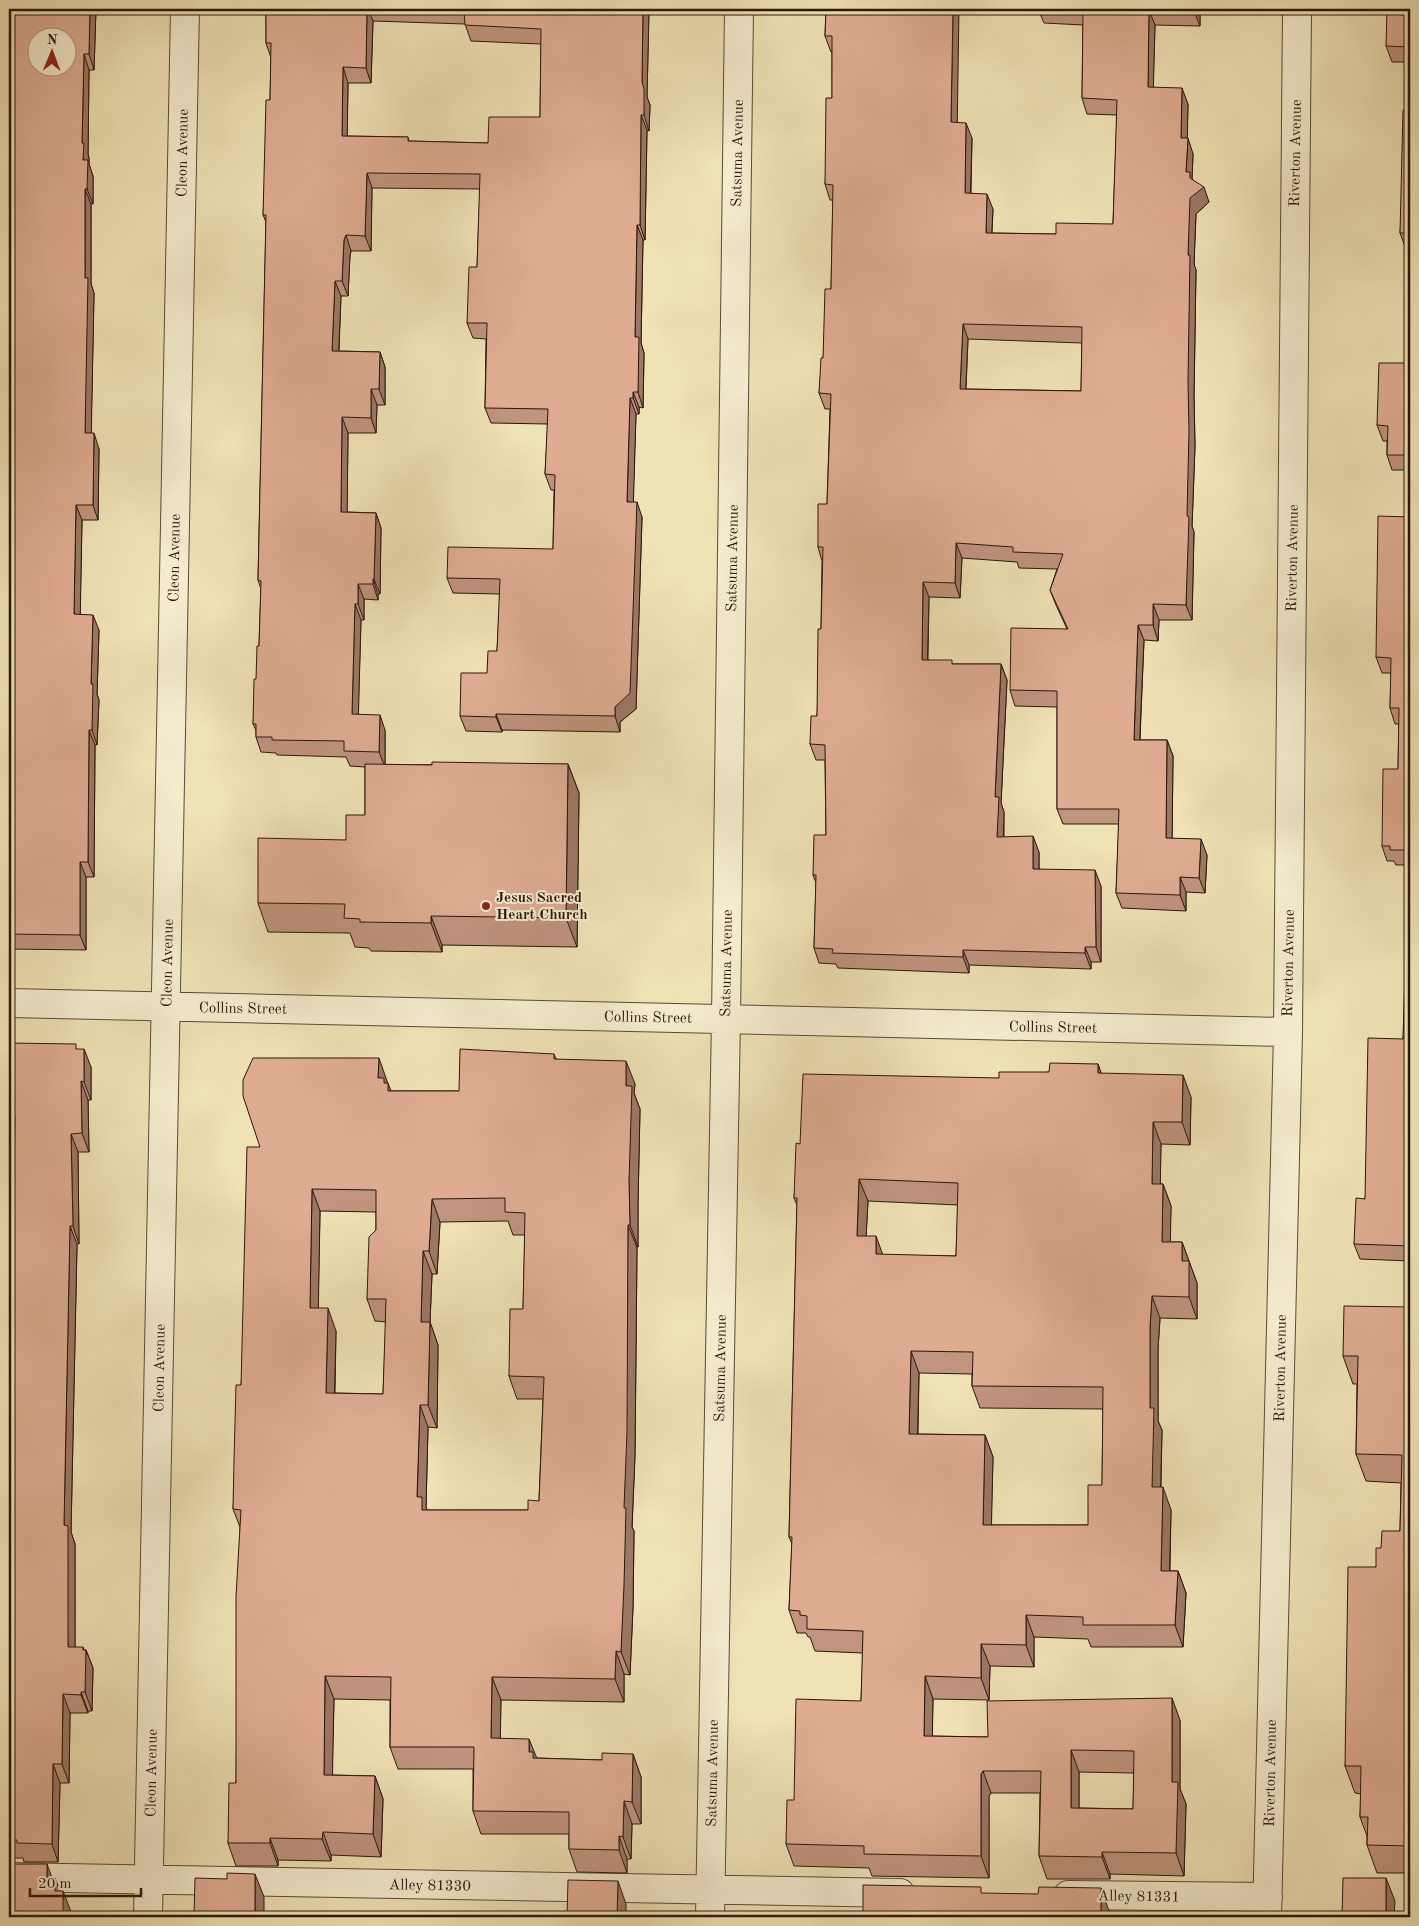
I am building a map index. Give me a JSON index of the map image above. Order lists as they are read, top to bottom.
{
  "streets": {
    "street": [
      "Cleon Avenue",
      "Satsuma Avenue",
      "Riverton Avenue",
      "Collins Street",
      "Alley 81330",
      "Alley 81331"
    ]
  },
  "crossings": [
    ["Cleon Avenue", "Collins Street"],
    ["Cleon Avenue", "Alley 81330"],
    ["Satsuma Avenue", "Collins Street"],
    ["Satsuma Avenue", "Alley 81330"],
    ["Riverton Avenue", "Collins Street"],
    ["Riverton Avenue", "Alley 81331"]
  ],
  "places": ["Jesus Sacred Heart Church"],
  "scale_bar": "20 m",
  "north": "top"
}
